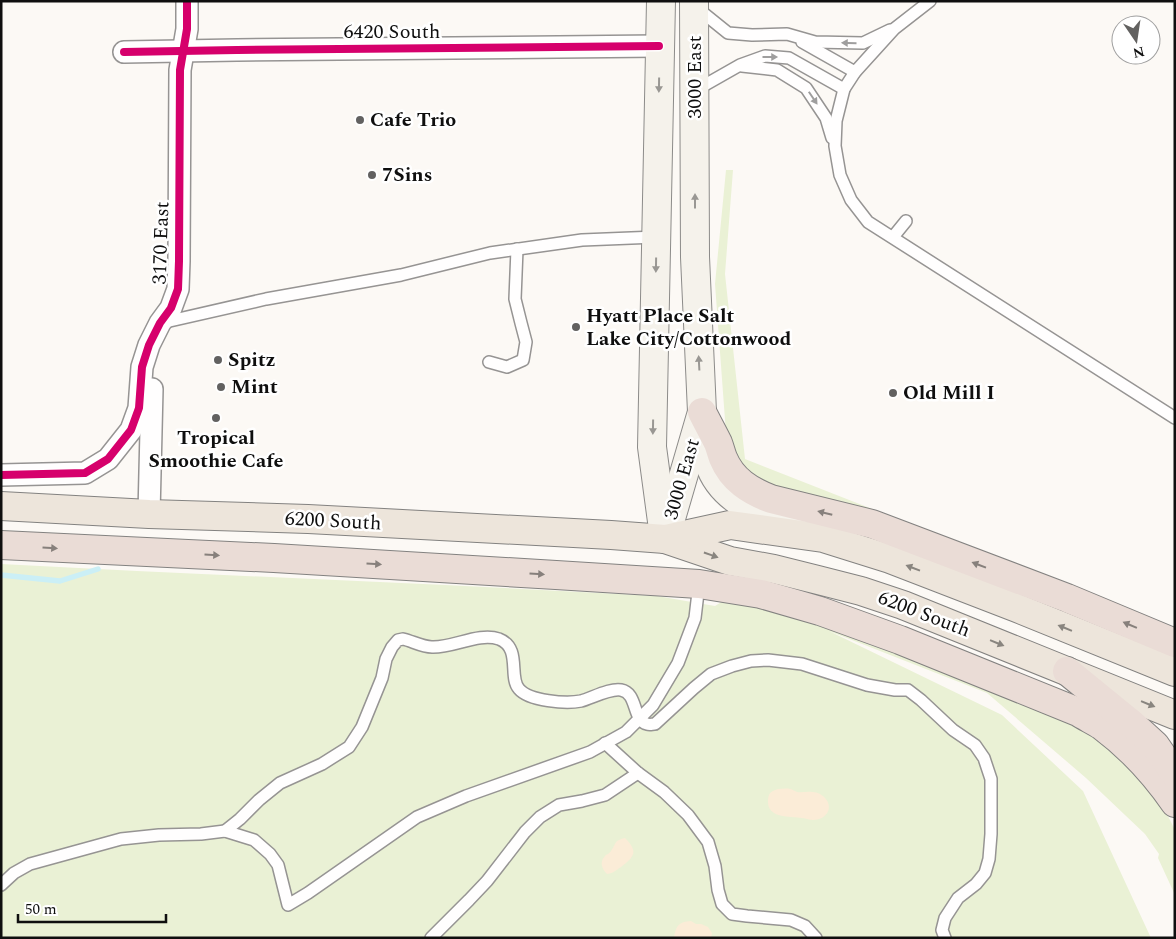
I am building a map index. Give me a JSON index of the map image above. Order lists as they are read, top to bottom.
{
  "streets": {
    "main road": ["3000 East", "6200 South"],
    "street": ["6420 South", "3170 East"]
  },
  "crossings": [
    ["6420 South", "3000 East"],
    ["6420 South", "3170 East"],
    ["3000 East", "6200 South"]
  ],
  "places": [
    "Cafe Trio",
    "7Sins",
    "Hyatt Place Salt Lake City/Cottonwood",
    "Spitz",
    "Mint",
    "Old Mill I",
    "Tropical Smoothie Cafe"
  ],
  "scale_bar": "50 m",
  "north": "bottom"
}
